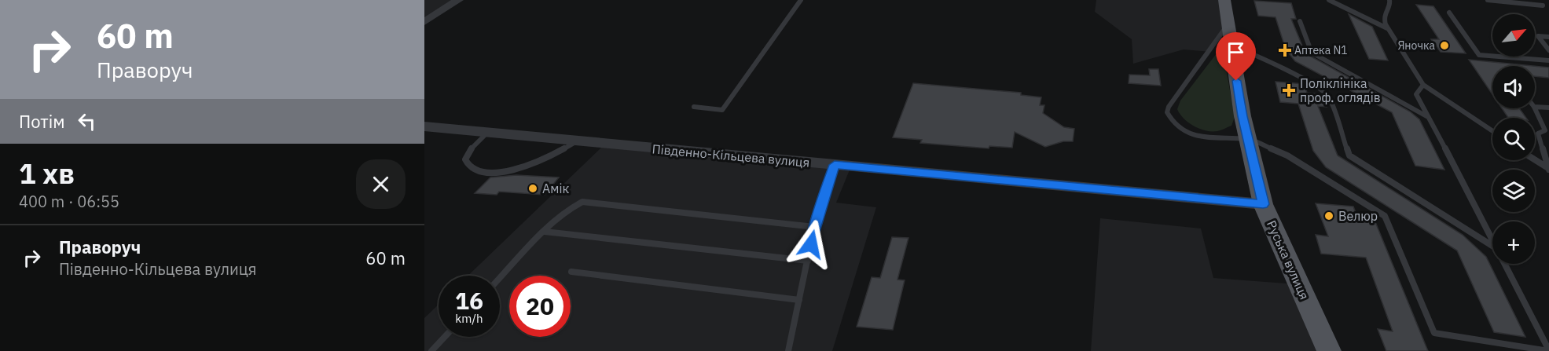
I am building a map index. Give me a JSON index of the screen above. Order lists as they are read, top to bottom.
{
  "streets": {
    "main road": ["Руська вулиця"],
    "street": ["Південно-Кільцева вулиця"]
  },
  "crossings": [
    ["Південно-Кільцева вулиця", "Руська вулиця"]
  ],
  "places": {
    "other": ["Яночка", "Амік", "Велюр"],
    "health": ["Аптека N1", "Поліклініка проф. оглядів"]
  },
  "north": "top right",
  "page": {
    "turn": ["60 m", "Праворуч"],
    "map_buttons": "+",
    "then": "Потім",
    "heading": ["1 хв", "400 m · 06:55"],
    "list": [
      {
        "name": "Праворуч",
        "note": "Південно-Кільцева вулиця",
        "value": "60 m"
      }
    ],
    "speed": "16 km/h",
    "limit": "20"
  }
}
